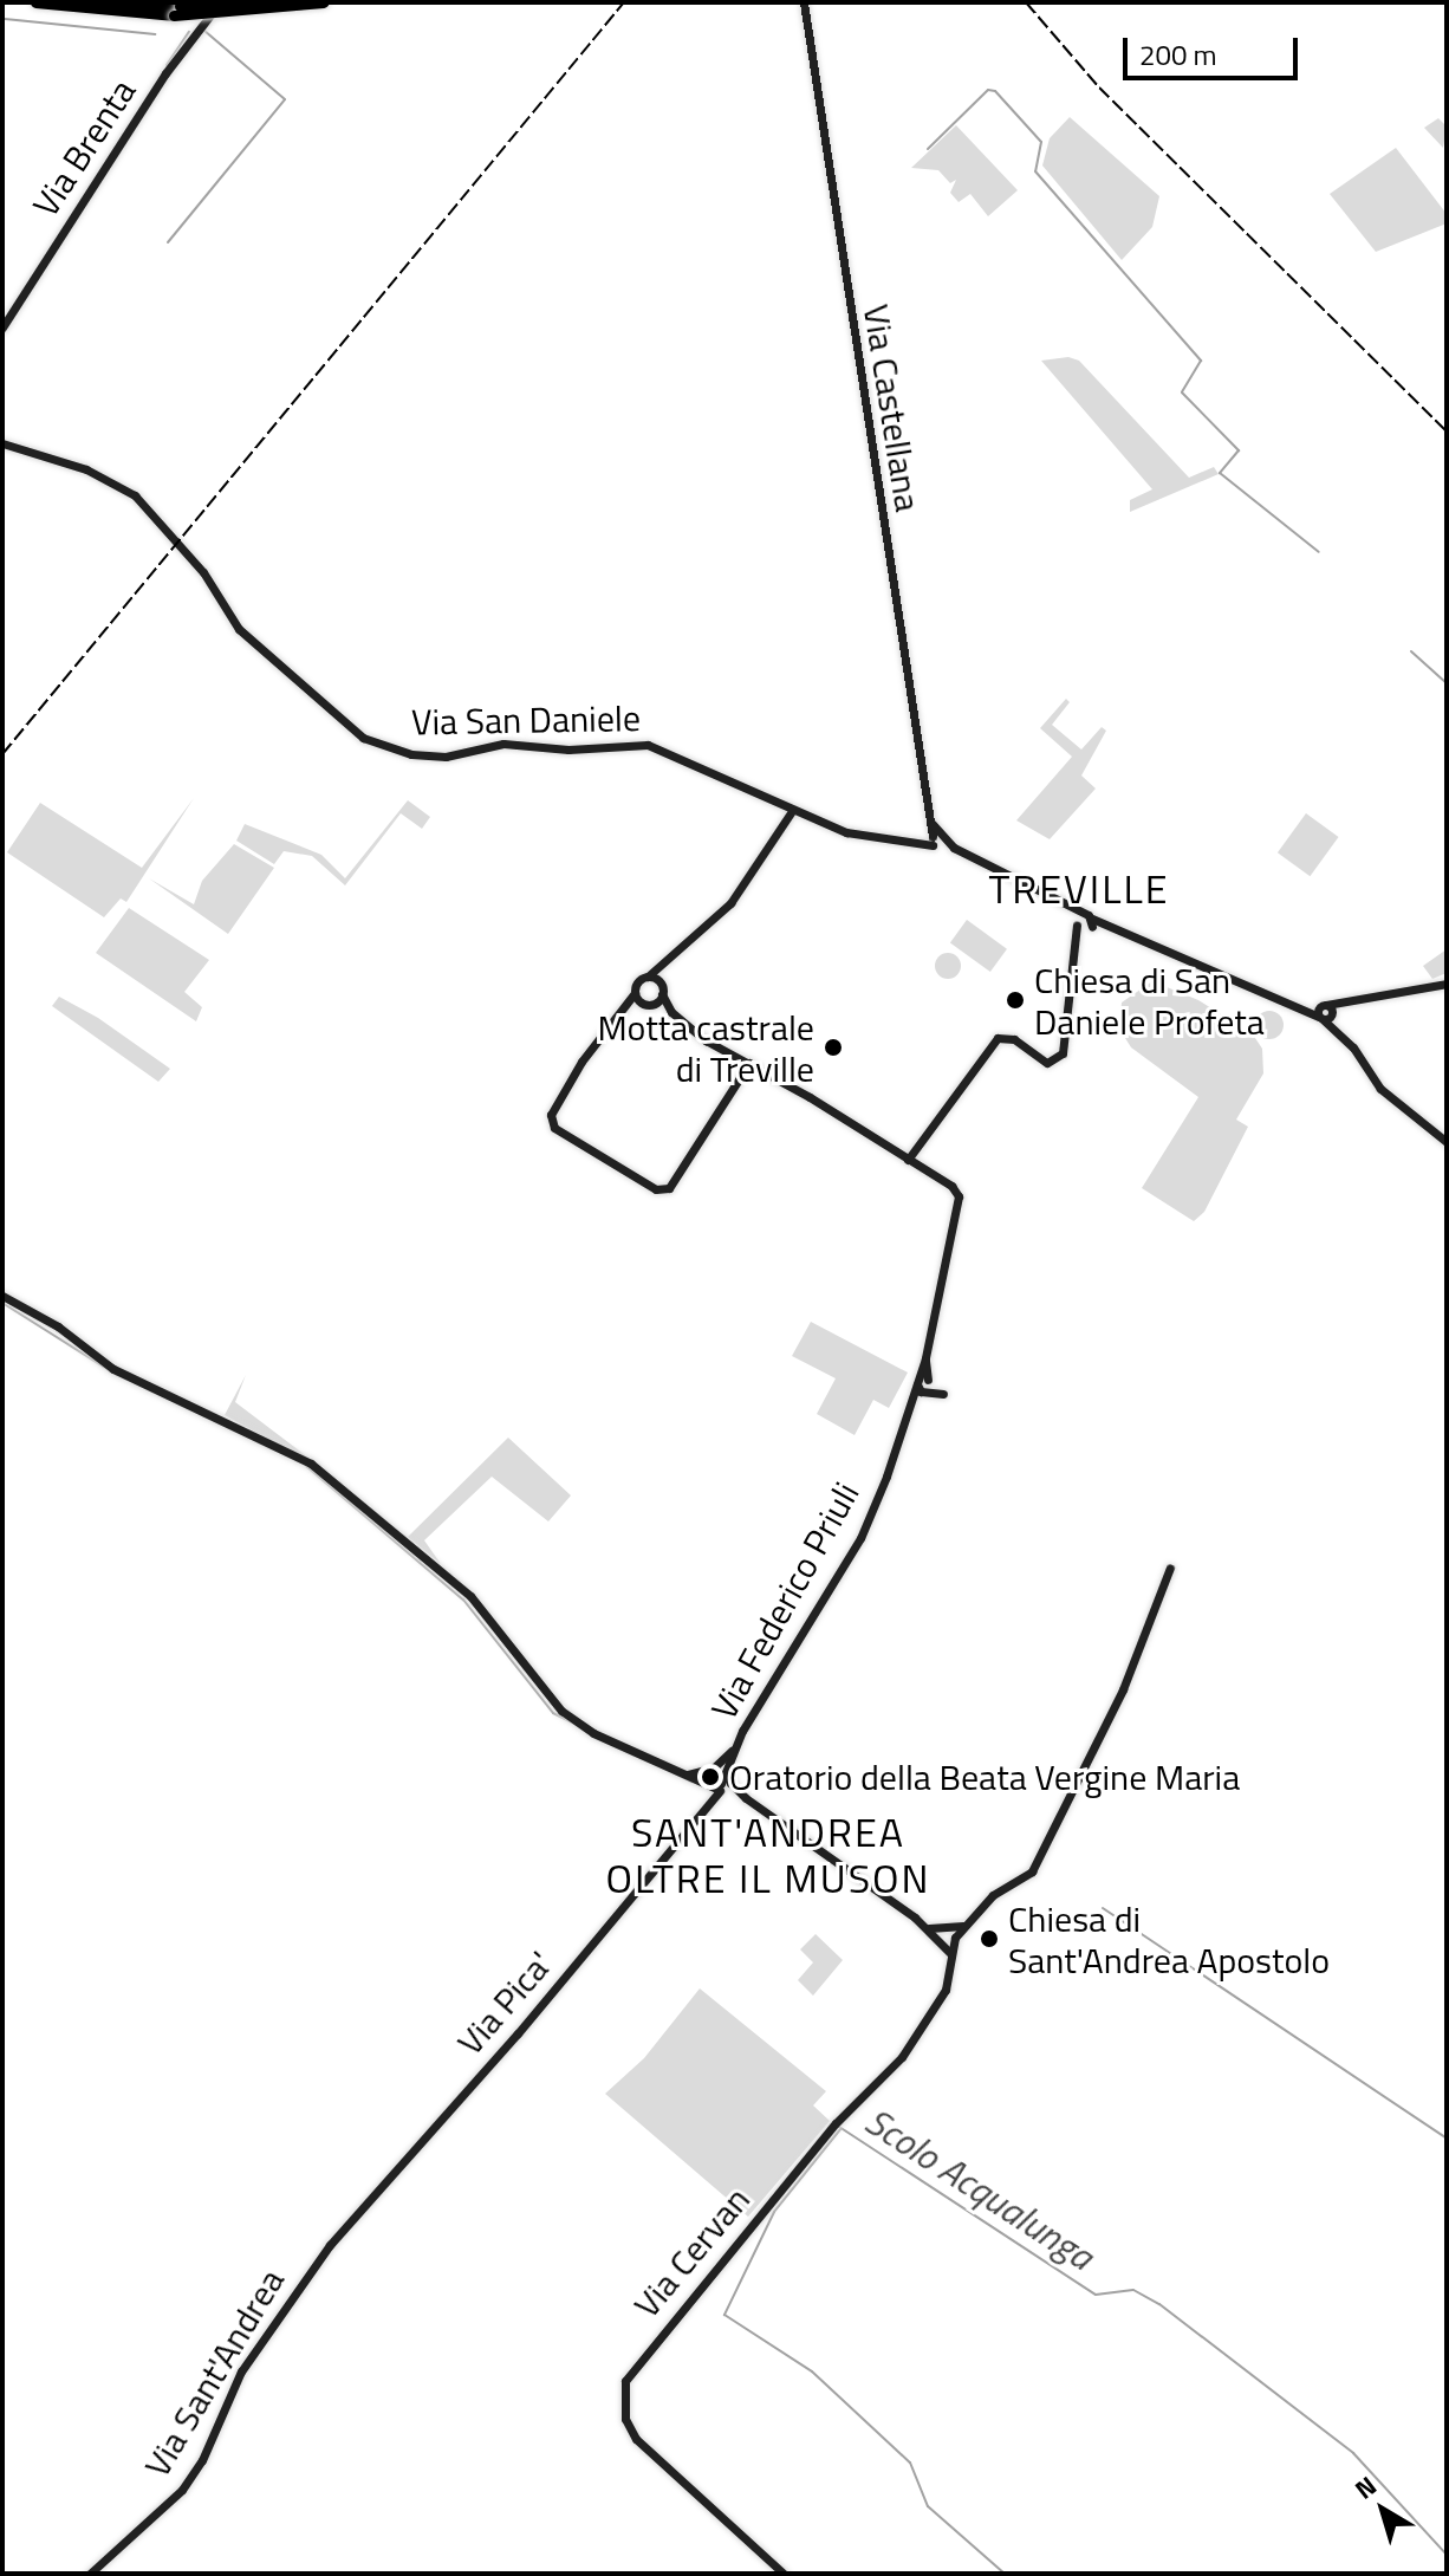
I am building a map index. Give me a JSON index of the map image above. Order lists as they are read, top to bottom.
{
  "streets": {
    "street": [
      "Via Brenta",
      "Via Castellana",
      "Via San Daniele",
      "Via Federico Priuli",
      "Via Pica'",
      "Via Cervan",
      "Via Sant'Andrea"
    ]
  },
  "crossings": [
    ["Via Castellana", "Via San Daniele"],
    ["Via Federico Priuli", "Via Pica'"],
    ["Via Pica'", "Via Sant'Andrea"]
  ],
  "districts": ["TREVILLE", "SANT'ANDREA OLTRE IL MUSON"],
  "water": ["Scolo Acqualunga"],
  "places": [
    "Chiesa di San Daniele Profeta",
    "Motta castrale di Treville",
    "Oratorio della Beata Vergine Maria",
    "Chiesa di Sant'Andrea Apostolo"
  ],
  "scale_bar": "200 m",
  "north": "top left"
}
